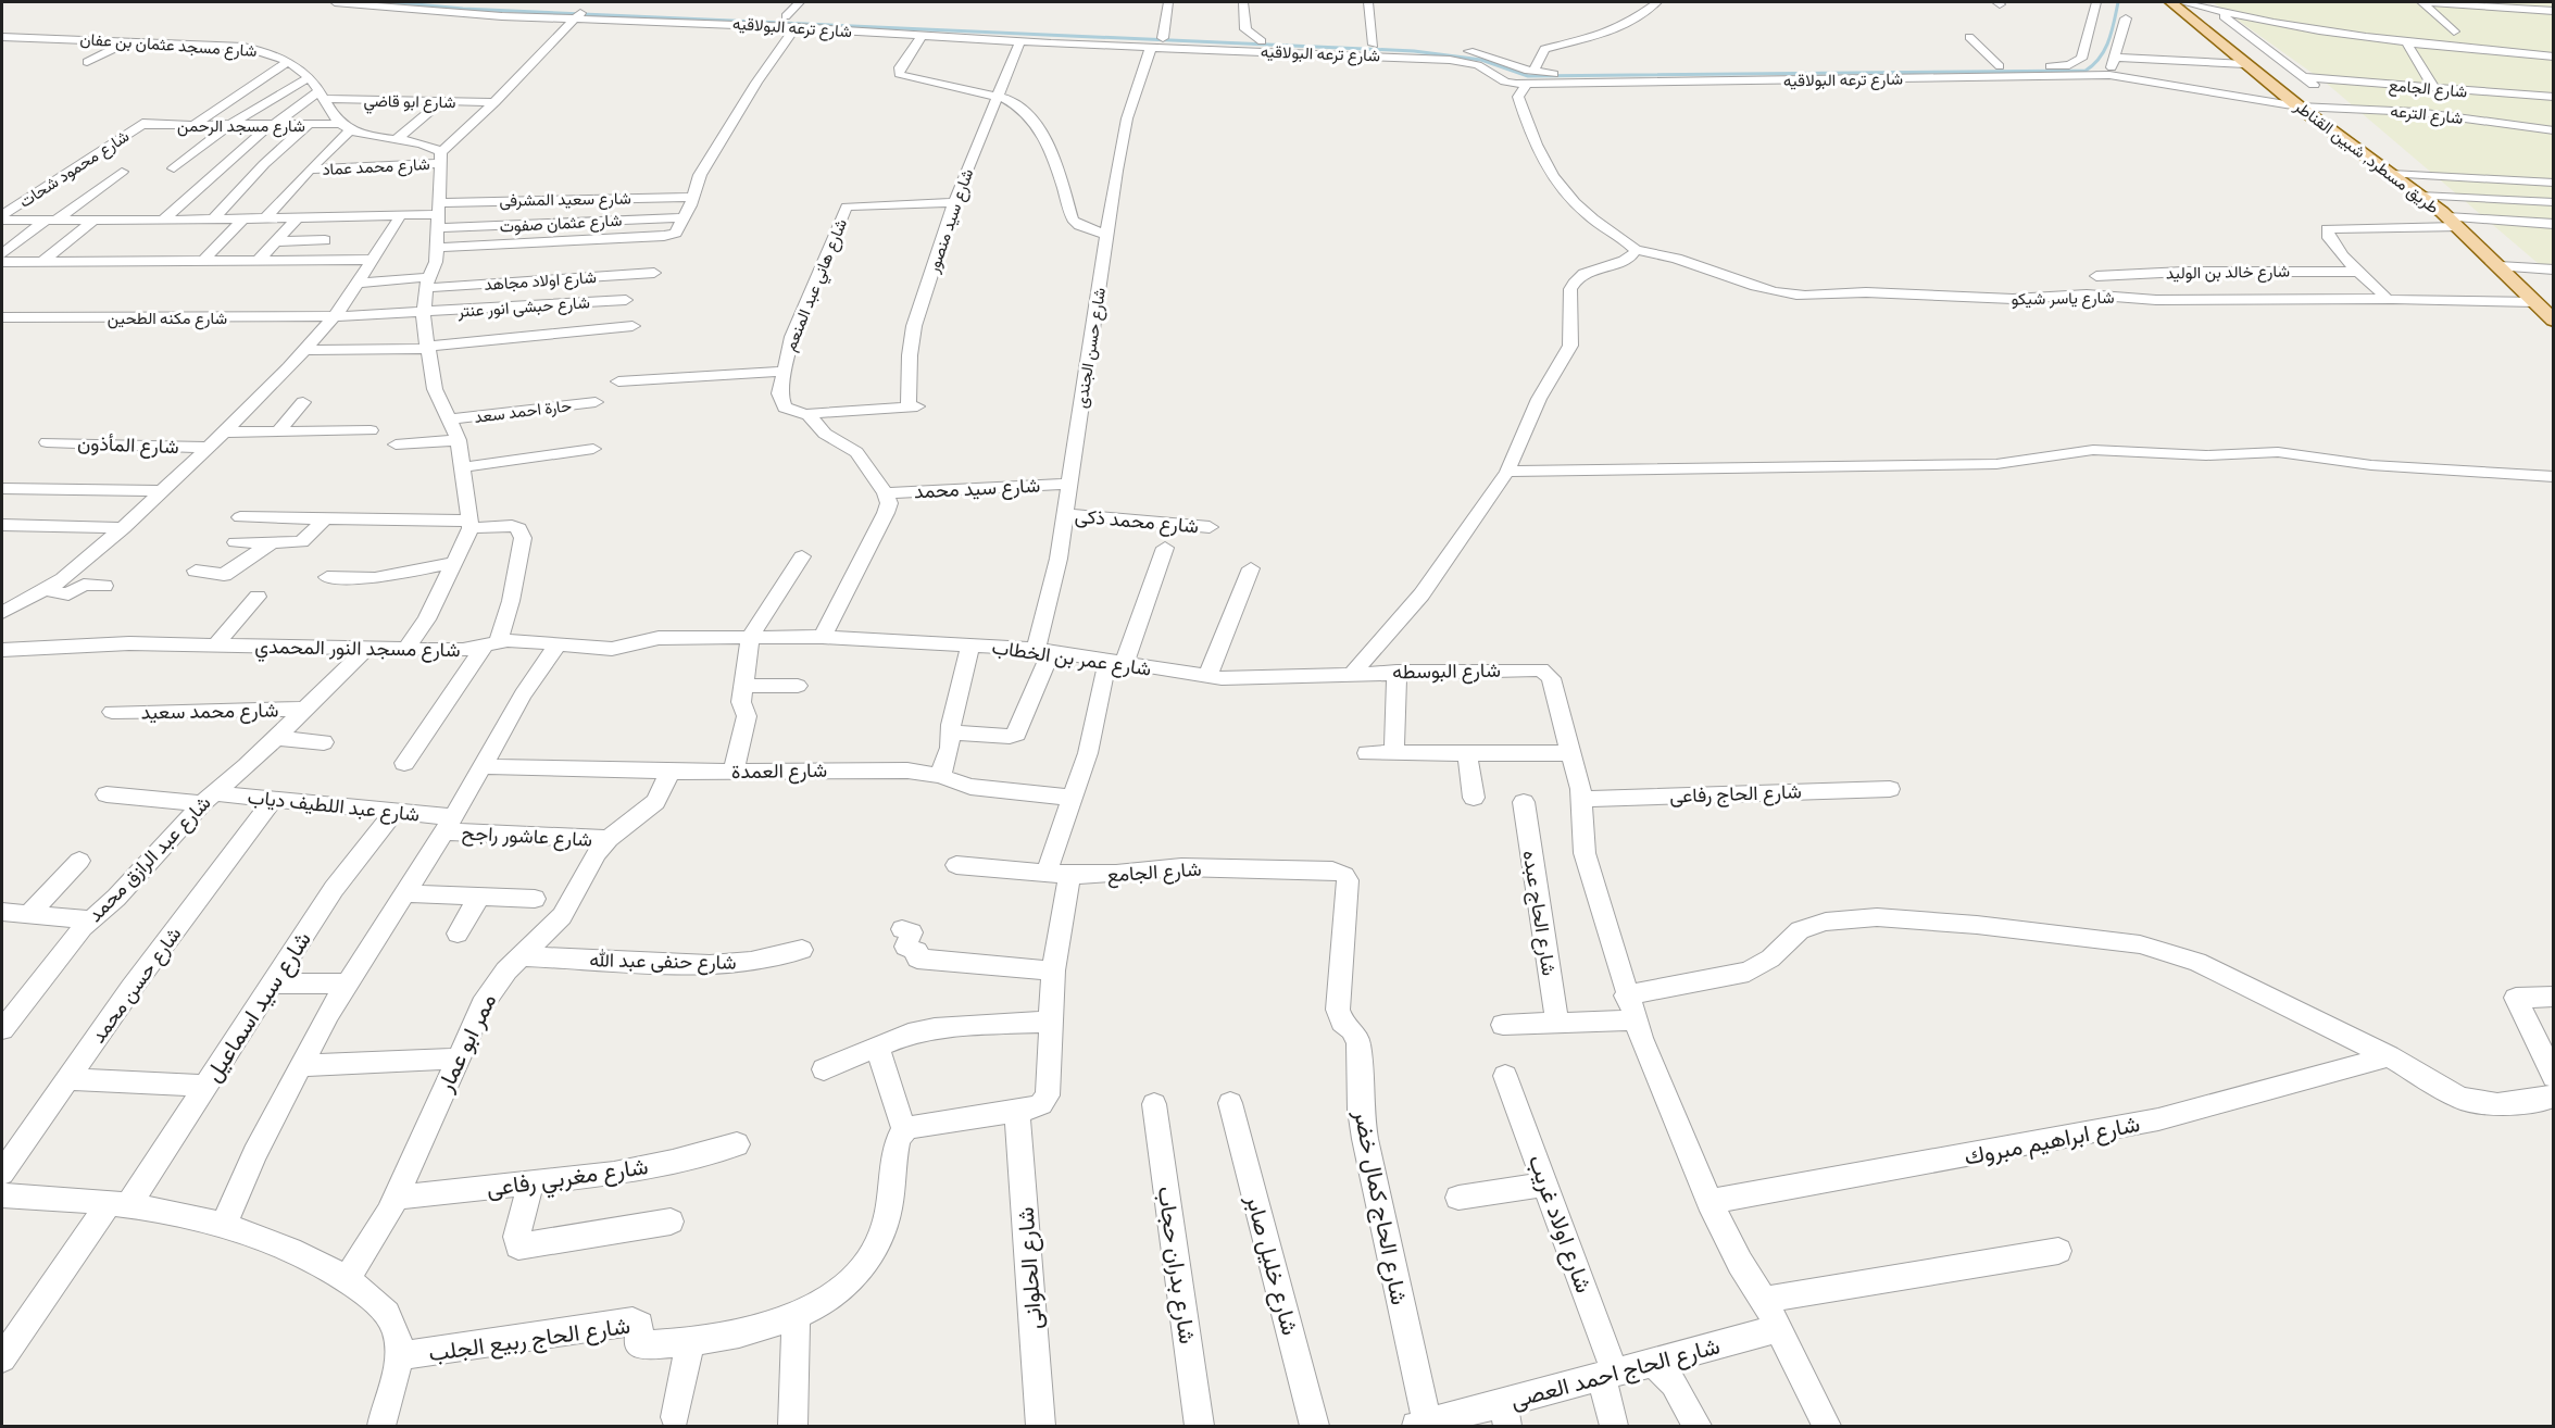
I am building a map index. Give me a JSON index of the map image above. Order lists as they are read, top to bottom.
{
  "streets": {
    "main road": ["طريق مسطرد, شبين القناطر"],
    "street": [
      "شارع ترعه البولاقيه",
      "شارع مسجد عثمان بن عفان",
      "شارع الجامع",
      "شارع ابو قاضي",
      "شارع الترعه",
      "شارع مسجد الرحمن",
      "شارع محمد عماد",
      "شارع محمود شحات",
      "شارع سعيد المشرفى",
      "شارع سيد منصور",
      "شارع عثمان صفوت",
      "شارع خالد بن الوليد",
      "شارع اولاد مجاهد",
      "شارع هاني عبد المنعم",
      "شارع ياسر شيكو",
      "شارع حبشى انور عنتر",
      "شارع مكنه الطحين",
      "شارع حسن الجندى",
      "حارة احمد سعد",
      "شارع المأذون",
      "شارع سيد محمد",
      "شارع محمد ذكى",
      "شارع مسجد النور المحمدي",
      "شارع عمر بن الخطاب",
      "شارع البوسطه",
      "شارع محمد سعيد",
      "شارع العمدة",
      "شارع الحاج رفاعى",
      "شارع عبد اللطيف دياب",
      "شارع عاشور راجح",
      "شارع عبد الرازق محمد",
      "شارع الحاج عبده",
      "شارع حنفى عبد الله",
      "شارع حسن محمد",
      "شارع سيد اسماعيل",
      "ممر ابو عمار",
      "شارع ابراهيم مبروك",
      "شارع مغربي رفاعى",
      "شارع الحاج كمال خضر",
      "شارع اولاد غريب",
      "شارع بدران حجاب",
      "شارع خليل صابر",
      "شارع الحلوانى",
      "شارع الحاج ربيع الجلب",
      "شارع الحاج احمد العصى"
    ]
  },
  "crossings": [
    ["شارع ترعه البولاقيه", "شارع الترعه"],
    ["شارع ترعه البولاقيه", "طريق مسطرد, شبين القناطر"],
    ["شارع ترعه البولاقيه", "شارع سيد منصور"],
    ["شارع ترعه البولاقيه", "شارع حسن الجندى"],
    ["شارع مسجد عثمان بن عفان", "شارع ابو قاضي"],
    ["شارع مسجد عثمان بن عفان", "شارع مسجد الرحمن"],
    ["شارع الجامع", "شارع الحاج كمال خضر"],
    ["شارع الترعه", "طريق مسطرد, شبين القناطر"],
    ["شارع مسجد الرحمن", "شارع محمود شحات"],
    ["طريق مسطرد, شبين القناطر", "شارع ياسر شيكو"],
    ["شارع سعيد المشرفى", "شارع عثمان صفوت"],
    ["شارع سيد منصور", "شارع هاني عبد المنعم"],
    ["شارع هاني عبد المنعم", "شارع سيد محمد"],
    ["شارع حبشى انور عنتر", "شارع مكنه الطحين"],
    ["شارع حسن الجندى", "شارع سيد محمد"],
    ["شارع حسن الجندى", "شارع محمد ذكى"],
    ["شارع حسن الجندى", "شارع عمر بن الخطاب"],
    ["شارع مسجد النور المحمدي", "شارع عمر بن الخطاب"],
    ["شارع مسجد النور المحمدي", "شارع عبد الرازق محمد"],
    ["شارع عمر بن الخطاب", "شارع البوسطه"],
    ["شارع محمد سعيد", "شارع عبد الرازق محمد"],
    ["شارع العمدة", "ممر ابو عمار"],
    ["شارع عبد اللطيف دياب", "شارع عاشور راجح"],
    ["شارع عبد اللطيف دياب", "شارع عبد الرازق محمد"],
    ["شارع عبد اللطيف دياب", "شارع حسن محمد"],
    ["شارع عبد اللطيف دياب", "شارع سيد اسماعيل"],
    ["شارع عاشور راجح", "ممر ابو عمار"],
    ["شارع حنفى عبد الله", "ممر ابو عمار"],
    ["ممر ابو عمار", "شارع مغربي رفاعى"],
    ["شارع الحاج كمال خضر", "شارع الحاج احمد العصى"],
    ["شارع اولاد غريب", "شارع الحاج احمد العصى"]
  ]
}
